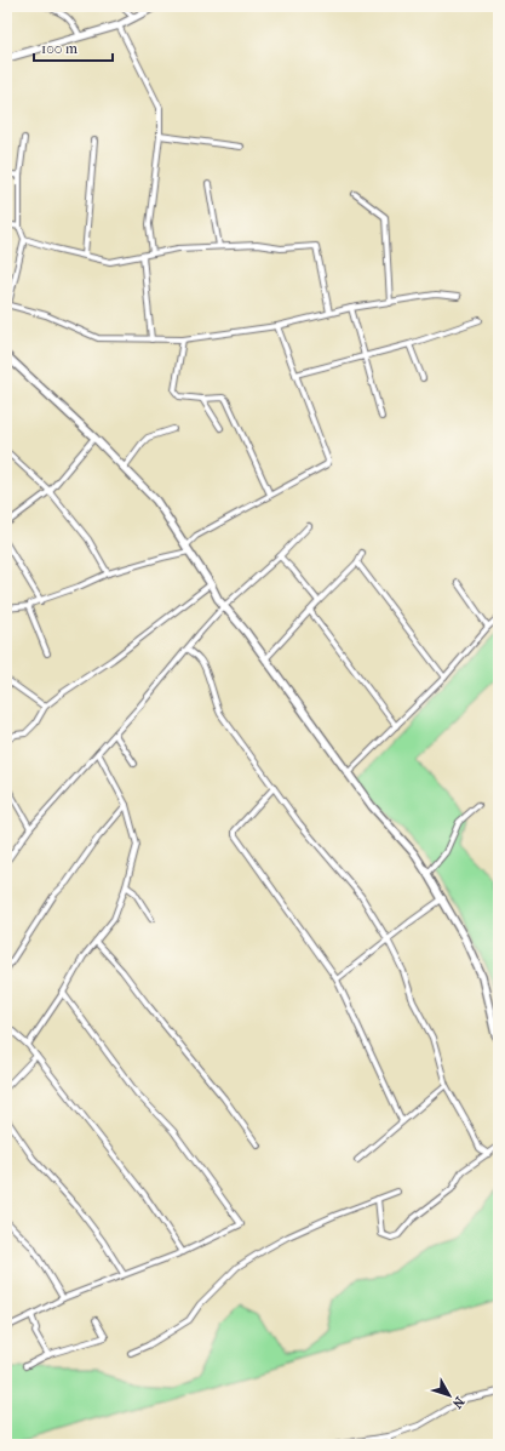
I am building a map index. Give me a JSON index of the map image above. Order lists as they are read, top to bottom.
{
  "scale_bar": "100 m",
  "north": "bottom right"
}
